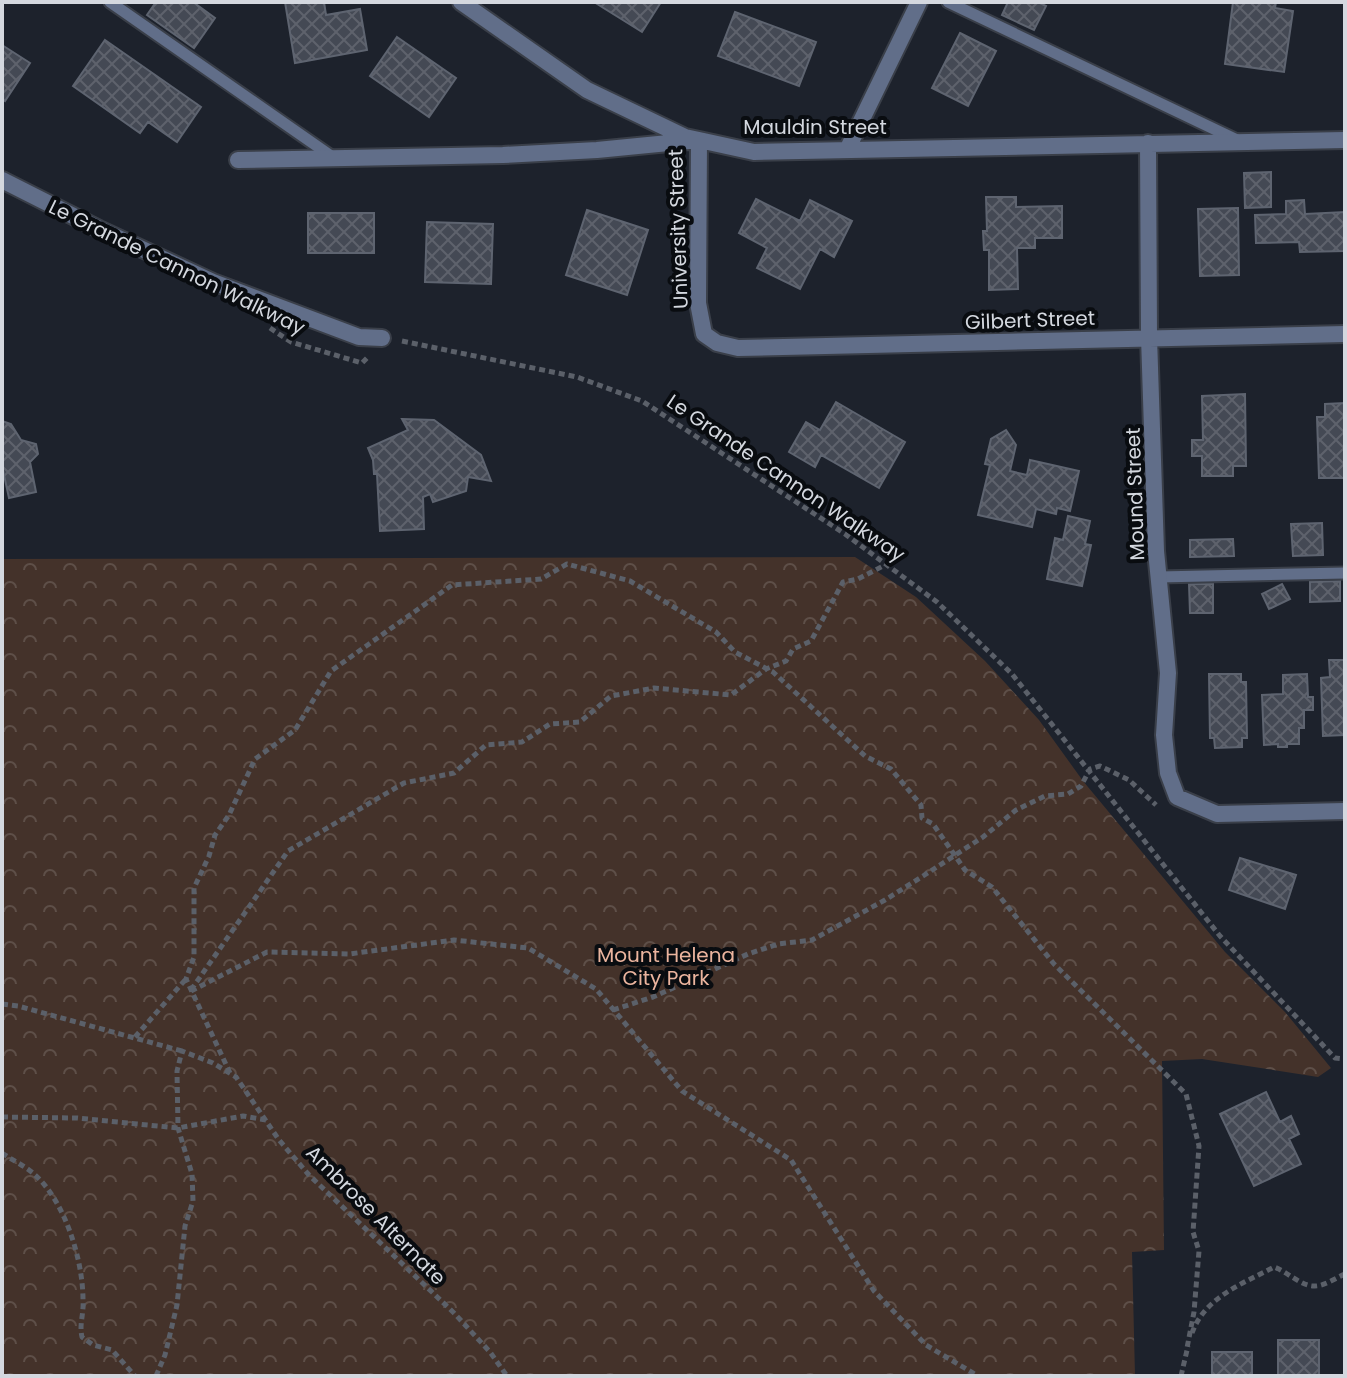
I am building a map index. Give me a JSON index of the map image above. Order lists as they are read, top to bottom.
{
  "streets": {
    "street": [
      "Mauldin Street",
      "University Street",
      "Gilbert Street",
      "Mound Street"
    ],
    "path": ["Le Grande Cannon Walkway", "Ambrose Alternate"]
  },
  "crossings": [
    ["Mauldin Street", "University Street"],
    ["Mauldin Street", "Mound Street"],
    ["University Street", "Gilbert Street"],
    ["Gilbert Street", "Mound Street"]
  ],
  "parks": ["Mount Helena City Park"]
}
